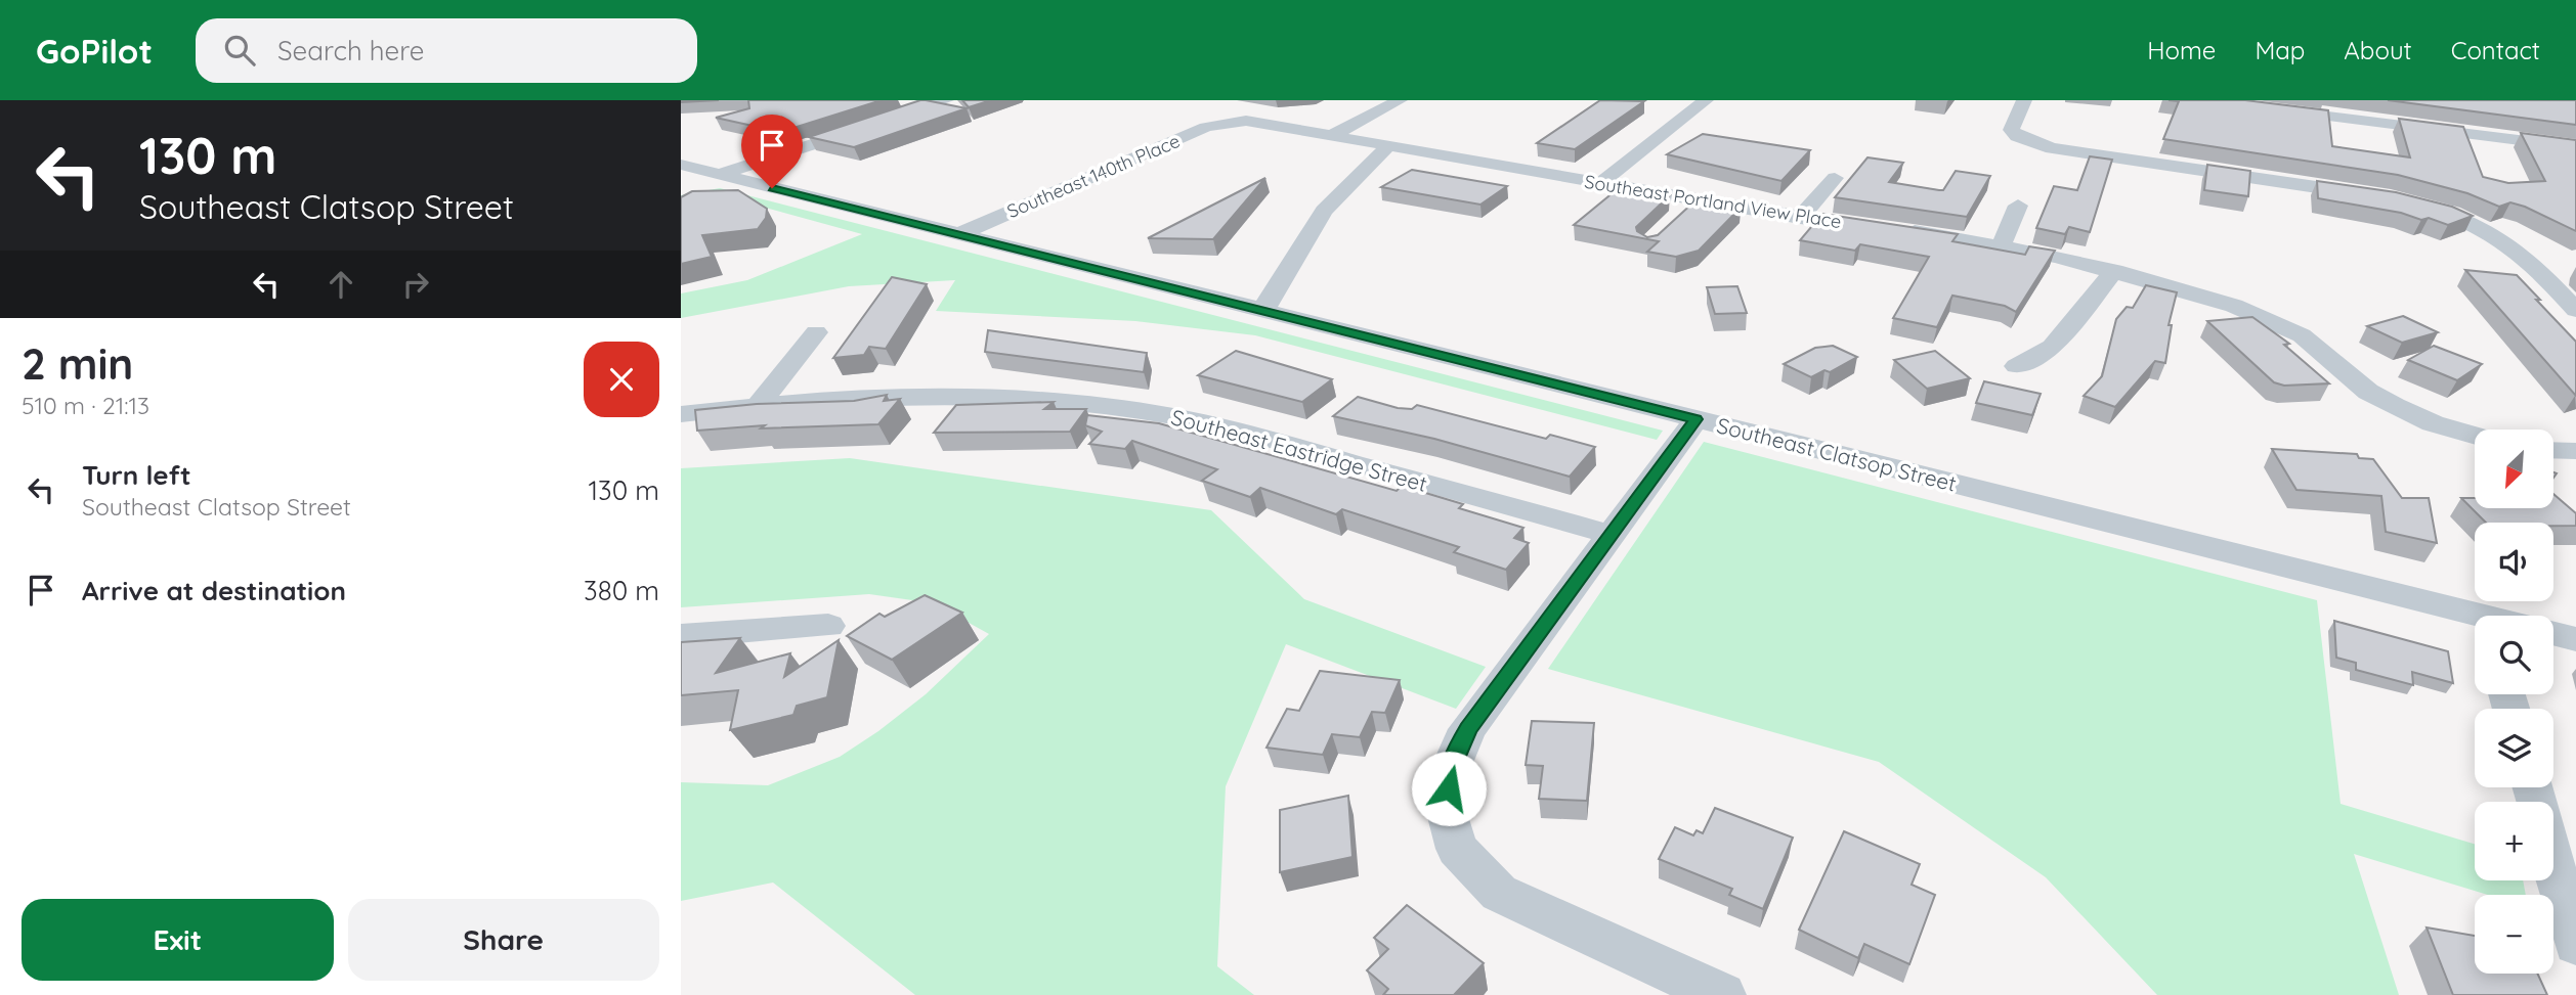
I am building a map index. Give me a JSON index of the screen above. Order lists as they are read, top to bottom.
{
  "streets": {
    "street": [
      "Southeast 140th Place",
      "Southeast Portland View Place",
      "Southeast Eastridge Street",
      "Southeast Clatsop Street"
    ]
  },
  "crossings": [
    ["Southeast 140th Place", "Southeast Portland View Place"],
    ["Southeast 140th Place", "Southeast Clatsop Street"]
  ],
  "north": "bottom left",
  "page": {
    "header": "GoPilot",
    "search": "Search here",
    "nav": [
      "Home",
      "Map",
      "About",
      "Contact"
    ],
    "turn": ["130 m", "Southeast Clatsop Street"],
    "heading": ["2 min", "510 m · 21:13"],
    "map_buttons": ["+", "−"],
    "list": [
      {
        "name": "Turn left",
        "note": "Southeast Clatsop Street",
        "value": "130 m"
      },
      {
        "name": "Arrive at destination",
        "value": "380 m"
      }
    ],
    "buttons": ["Exit", "Share"]
  }
}
